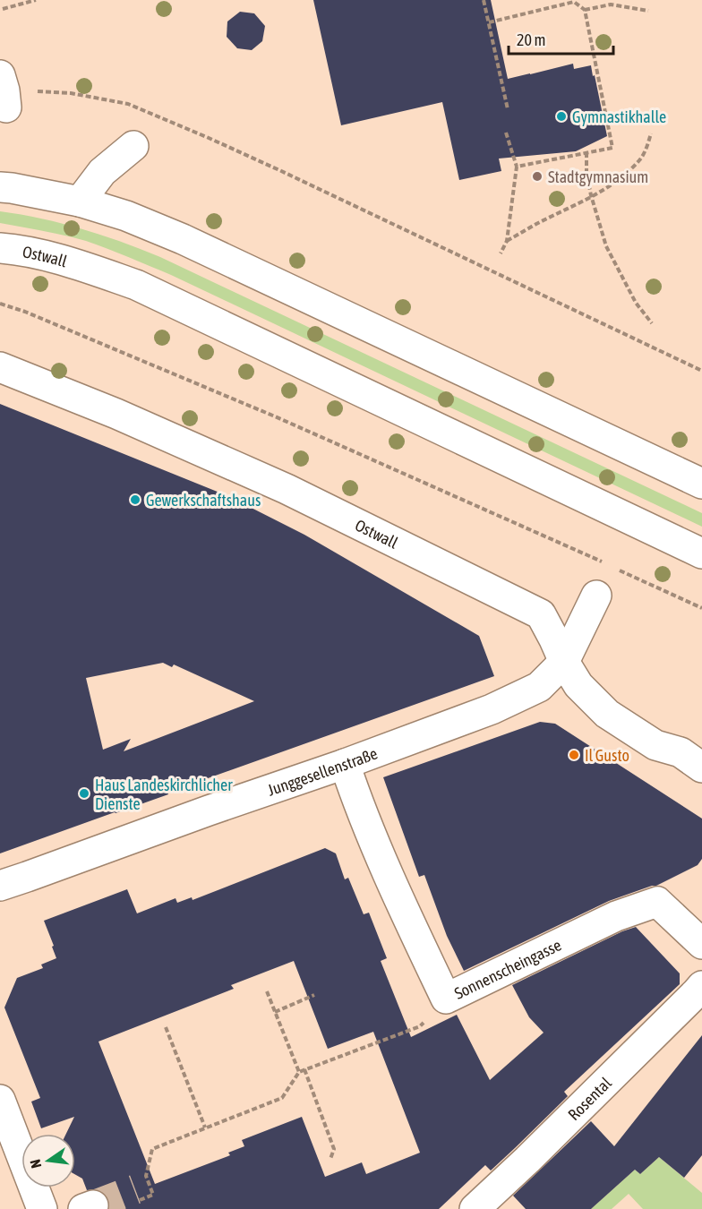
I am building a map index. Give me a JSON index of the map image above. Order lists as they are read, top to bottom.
{
  "streets": {
    "street": [
      "Ostwall",
      "Junggesellenstraße",
      "Sonnenscheingasse",
      "Rosental"
    ]
  },
  "crossings": [
    ["Ostwall", "Junggesellenstraße"],
    ["Junggesellenstraße", "Sonnenscheingasse"]
  ],
  "places": [
    "Gymnastikhalle",
    "Stadtgymnasium",
    "Gewerkschaftshaus",
    "Il Gusto",
    "Haus Landeskirchlicher Dienste"
  ],
  "scale_bar": "20 m",
  "north": "left"
}
